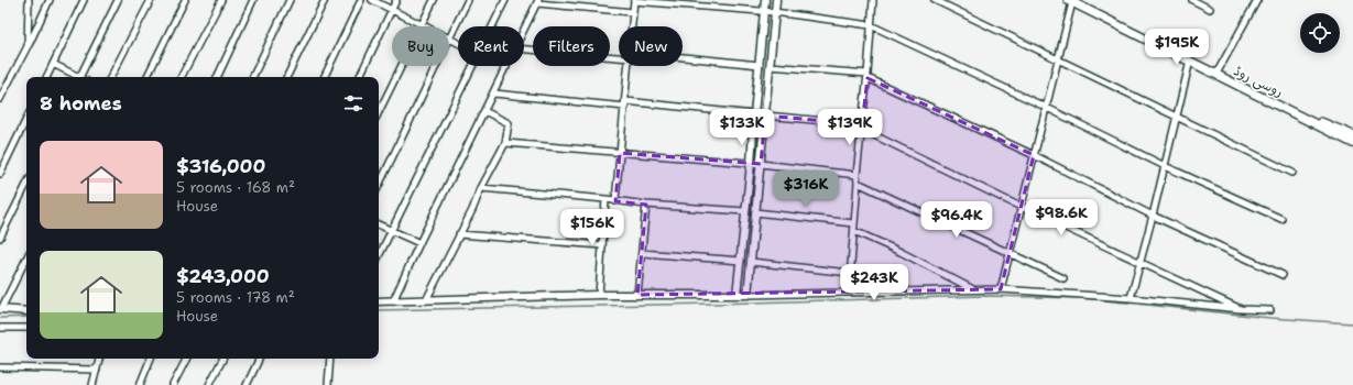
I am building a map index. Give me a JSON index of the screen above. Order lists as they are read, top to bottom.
{
  "streets": {
    "main road": ["روسی روڈ"]
  },
  "page": {
    "chip": [
      "Buy",
      "Rent",
      "Filters",
      "New"
    ],
    "price": [
      "$195K",
      "$133K",
      "$139K",
      "$316K",
      "$98.6K",
      "$96.4K",
      "$156K",
      "$243K"
    ],
    "heading": "8 homes",
    "list": [
      {
        "name": "$316,000",
        "note": "5 rooms · 168 m² · House"
      },
      {
        "name": "$243,000",
        "note": "5 rooms · 178 m² · House"
      }
    ]
  }
}
